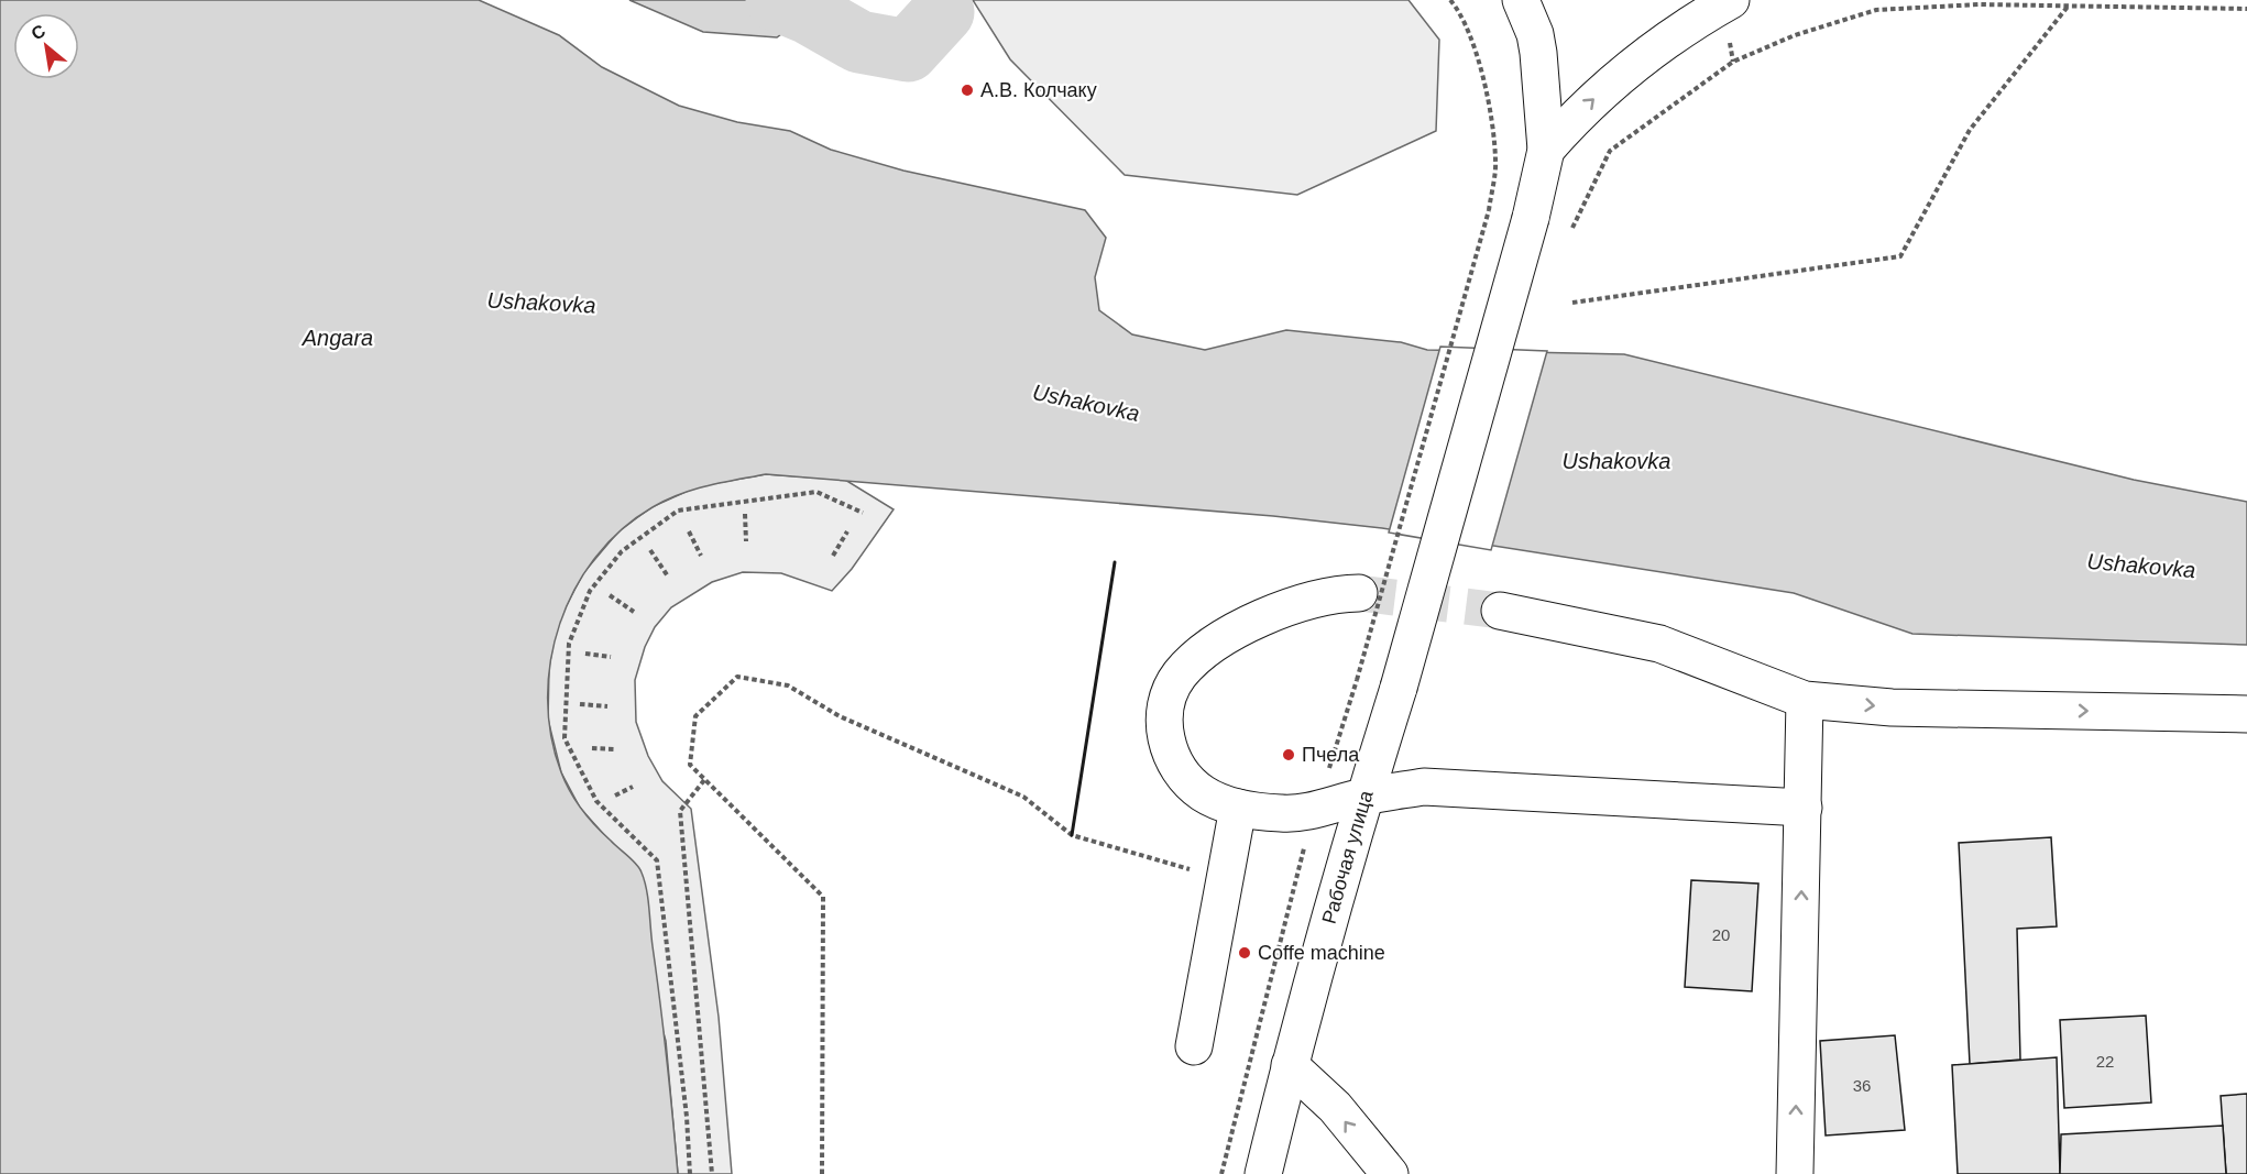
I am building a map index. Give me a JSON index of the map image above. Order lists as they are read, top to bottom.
{
  "streets": {
    "main road": ["Рабочая улица"]
  },
  "water": ["Ushakovka", "Angara"],
  "places": ["А.В. Колчаку", "Пчела", "Coffe machine"],
  "house_numbers": ["20", "22", "36"],
  "north": "top left"
}
